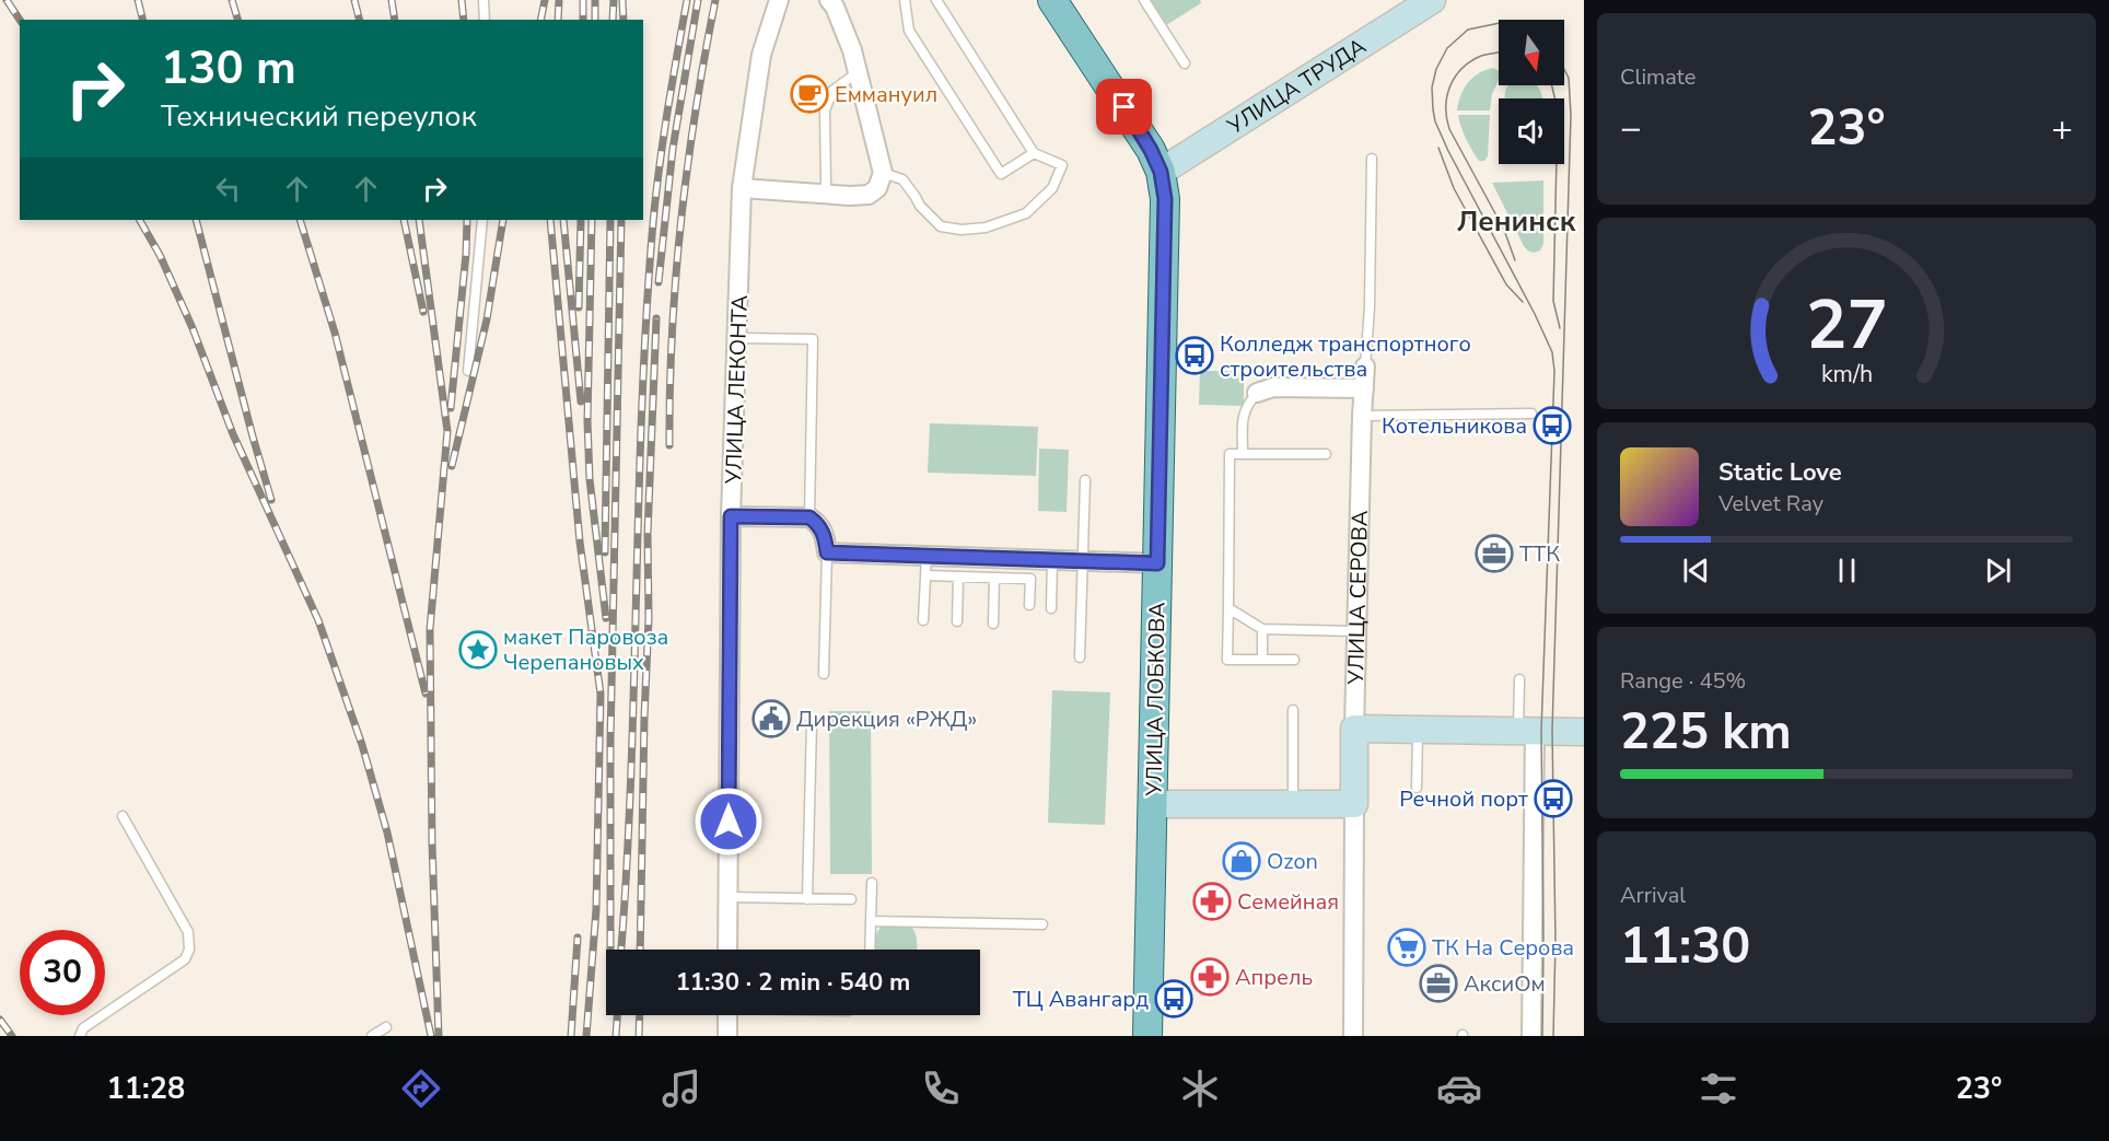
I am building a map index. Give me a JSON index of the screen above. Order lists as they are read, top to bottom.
{
  "streets": {
    "main road": ["УЛИЦА ЛОБКОВА"],
    "street": ["УЛИЦА ТРУДА", "УЛИЦА ЛЕКОНТА", "УЛИЦА СЕРОВА"]
  },
  "crossings": [
    ["УЛИЦА ТРУДА", "УЛИЦА ЛОБКОВА"]
  ],
  "districts": ["Ленинск"],
  "places": {
    "cafe": ["Еммануил"],
    "bus stop": [
      "Колледж транспортного строительства",
      "Котельникова",
      "Речной порт",
      "ТЦ Авангард"
    ],
    "office": ["ТТК", "АксиОм"],
    "place": ["макет Паровоза Черепановых"],
    "public building": ["Дирекция «РЖД»"],
    "shop": ["Ozon"],
    "pharmacy": ["Семейная", "Апрель"],
    "supermarket": ["ТК На Серова"]
  },
  "north": "bottom",
  "page": {
    "tile": [
      "Climate",
      ["Range · 45%", "225 km"],
      ["Arrival", "11:30"]
    ],
    "turn": ["130 m", "Технический переулок"],
    "heat": ["−", "23°", "+"],
    "song": ["Static Love", "Velvet Ray"],
    "limit": "30",
    "trip": "11:30 · 2 min · 540 m",
    "tabs": ["11:28", "23°"],
    "gauge": ["27", "km/h"]
  }
}
